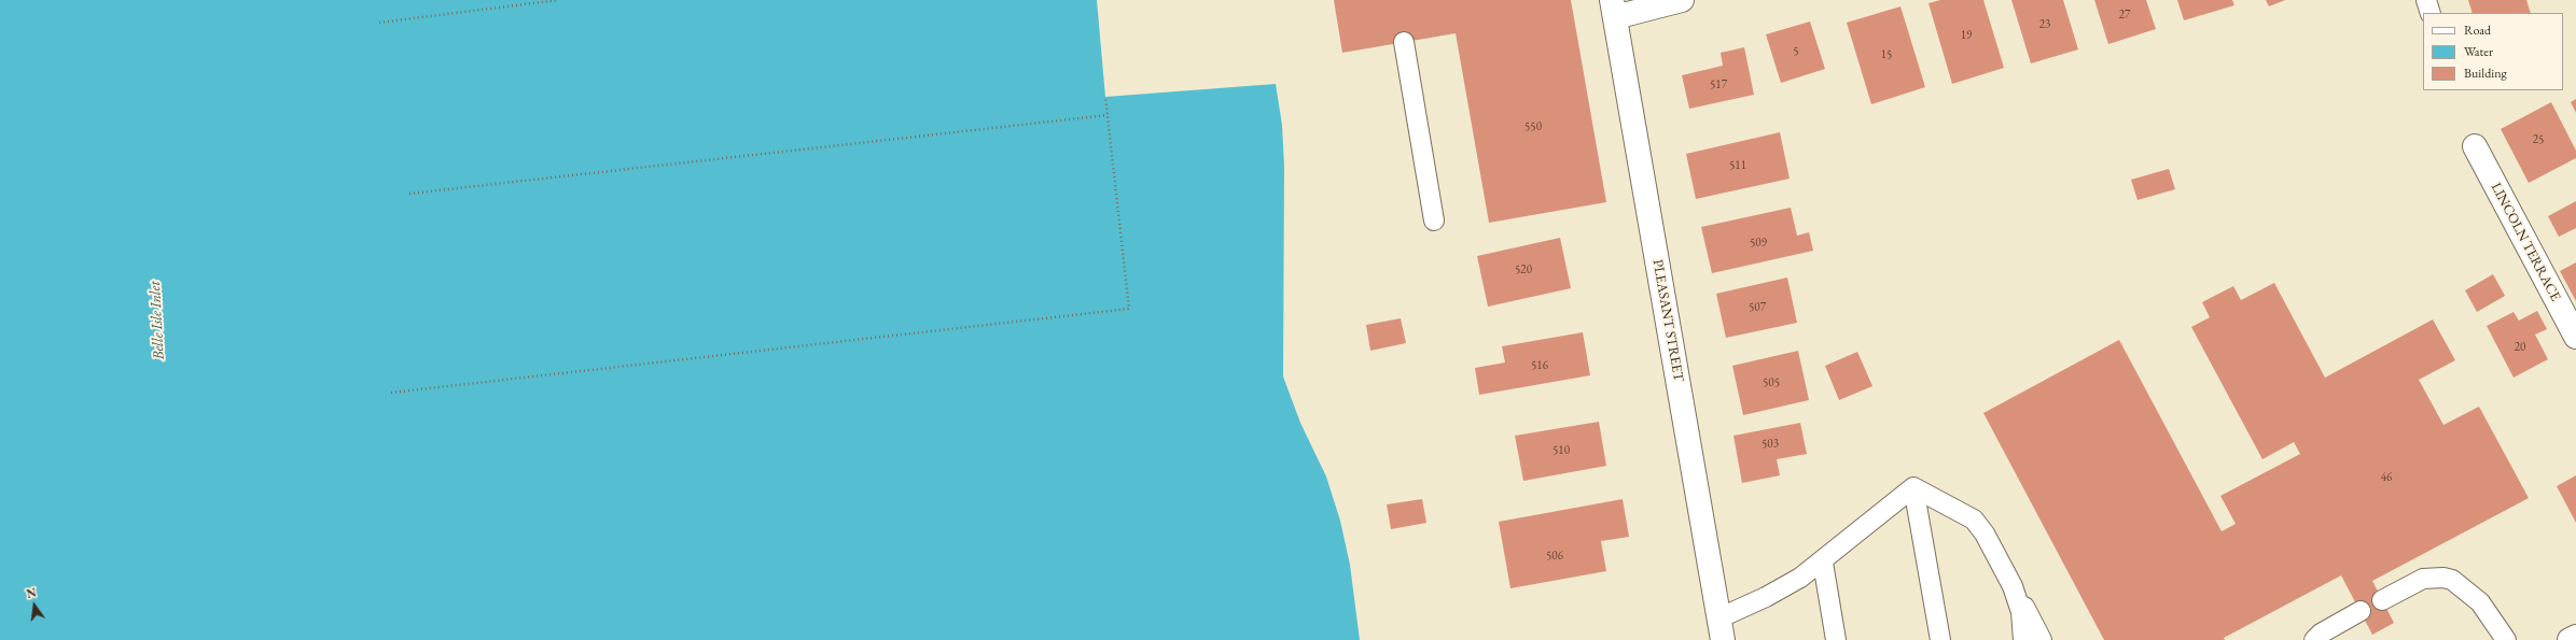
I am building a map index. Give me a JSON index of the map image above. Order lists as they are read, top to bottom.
{
  "streets": {
    "main road": ["LINCOLN TERRACE", "PLEASANT STREET"]
  },
  "water": ["Belle Isle Inlet"],
  "house_numbers": [
    "27",
    "23",
    "19",
    "5",
    "15",
    "517",
    "550",
    "25",
    "511",
    "509",
    "520",
    "507",
    "20",
    "516",
    "505",
    "503",
    "510",
    "46",
    "506"
  ],
  "legend": ["Road", "Water", "Building"],
  "north": "top"
}
